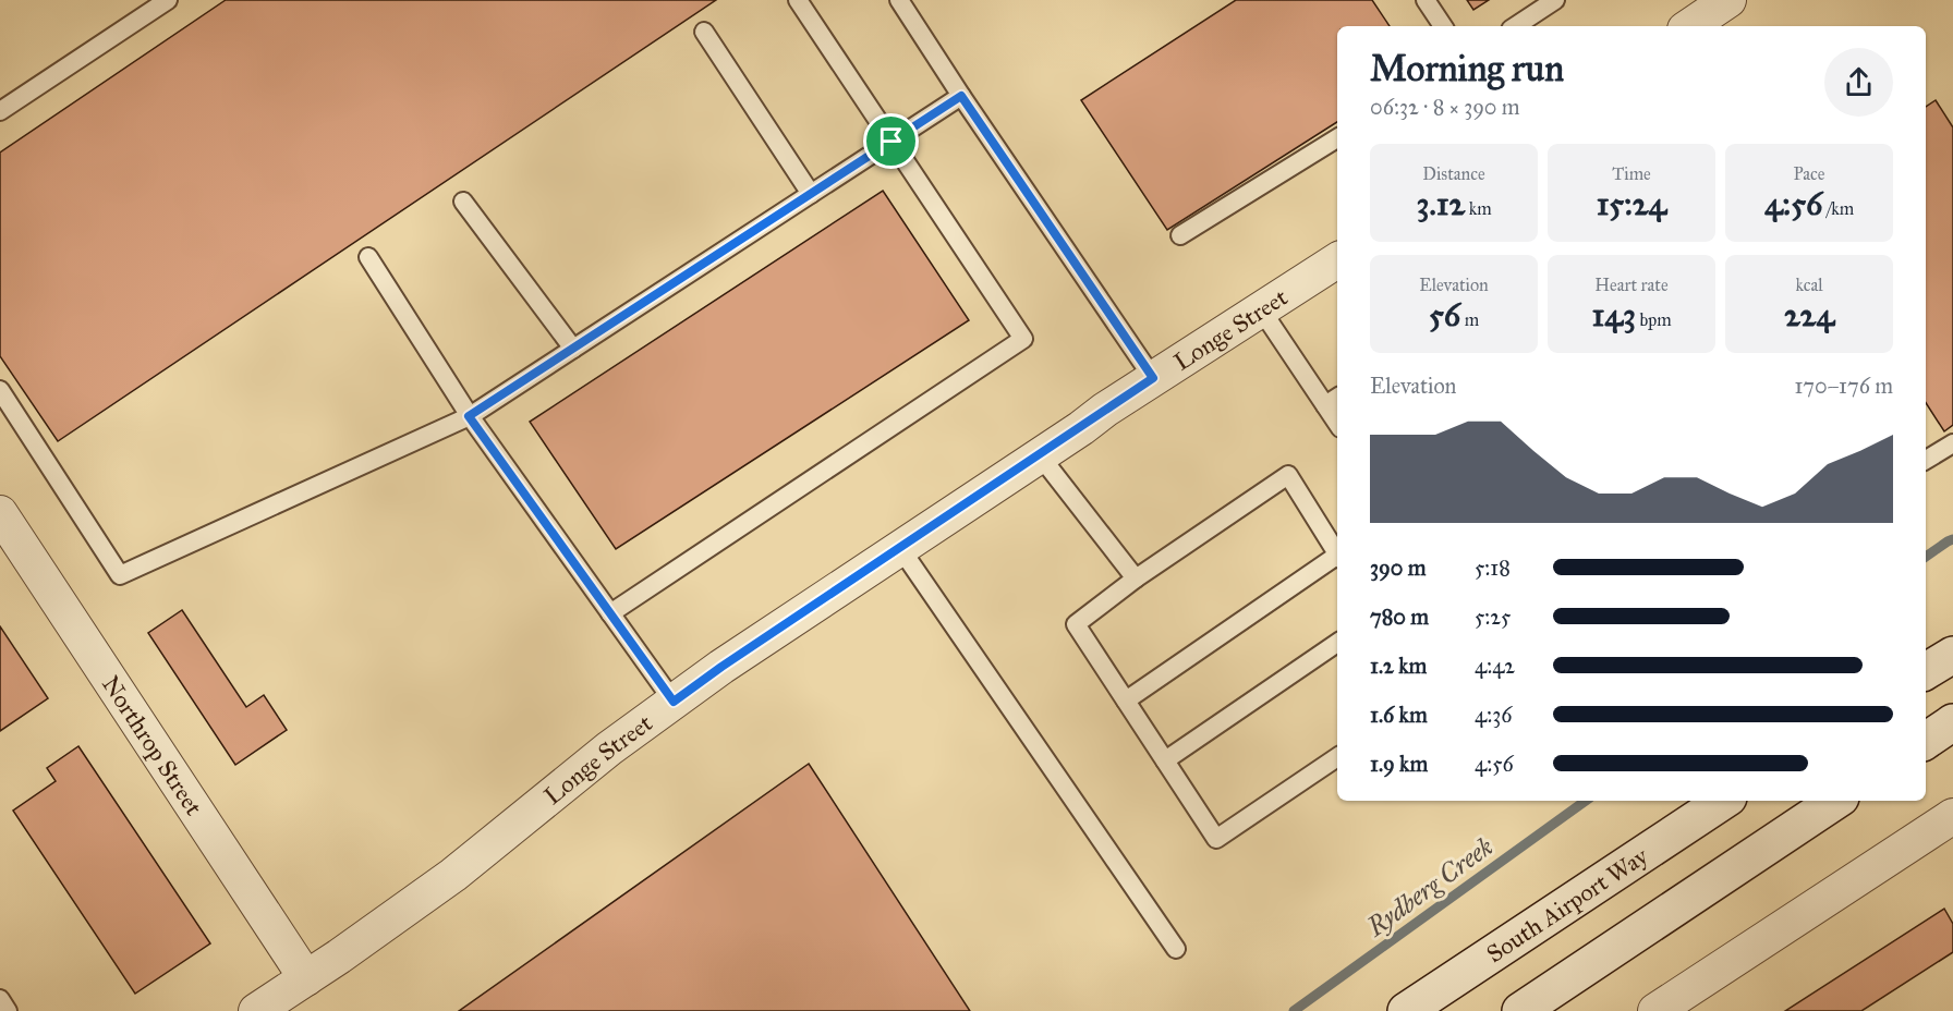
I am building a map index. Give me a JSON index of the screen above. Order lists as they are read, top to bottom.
{
  "streets": {
    "main road": ["South Airport Way"],
    "street": ["Longe Street", "Northrop Street"]
  },
  "crossings": [
    ["Longe Street", "Northrop Street"]
  ],
  "water": ["Rydberg Creek"],
  "page": {
    "heading": ["Morning run", "06:32 · 8 × 390 m"],
    "stats": [
      ["Distance", "3.12 km"],
      ["Time", "15:24"],
      ["Pace", "4:56 /km"],
      ["Elevation", "56 m"],
      ["Heart rate", "143 bpm"],
      ["kcal", "224"]
    ],
    "chart": ["Elevation", "170–176 m"],
    "list": [
      {
        "name": "390 m",
        "note": "5:18"
      },
      {
        "name": "780 m",
        "note": "5:25"
      },
      {
        "name": "1.2 km",
        "note": "4:42"
      },
      {
        "name": "1.6 km",
        "note": "4:36"
      },
      {
        "name": "1.9 km",
        "note": "4:56"
      }
    ]
  }
}
